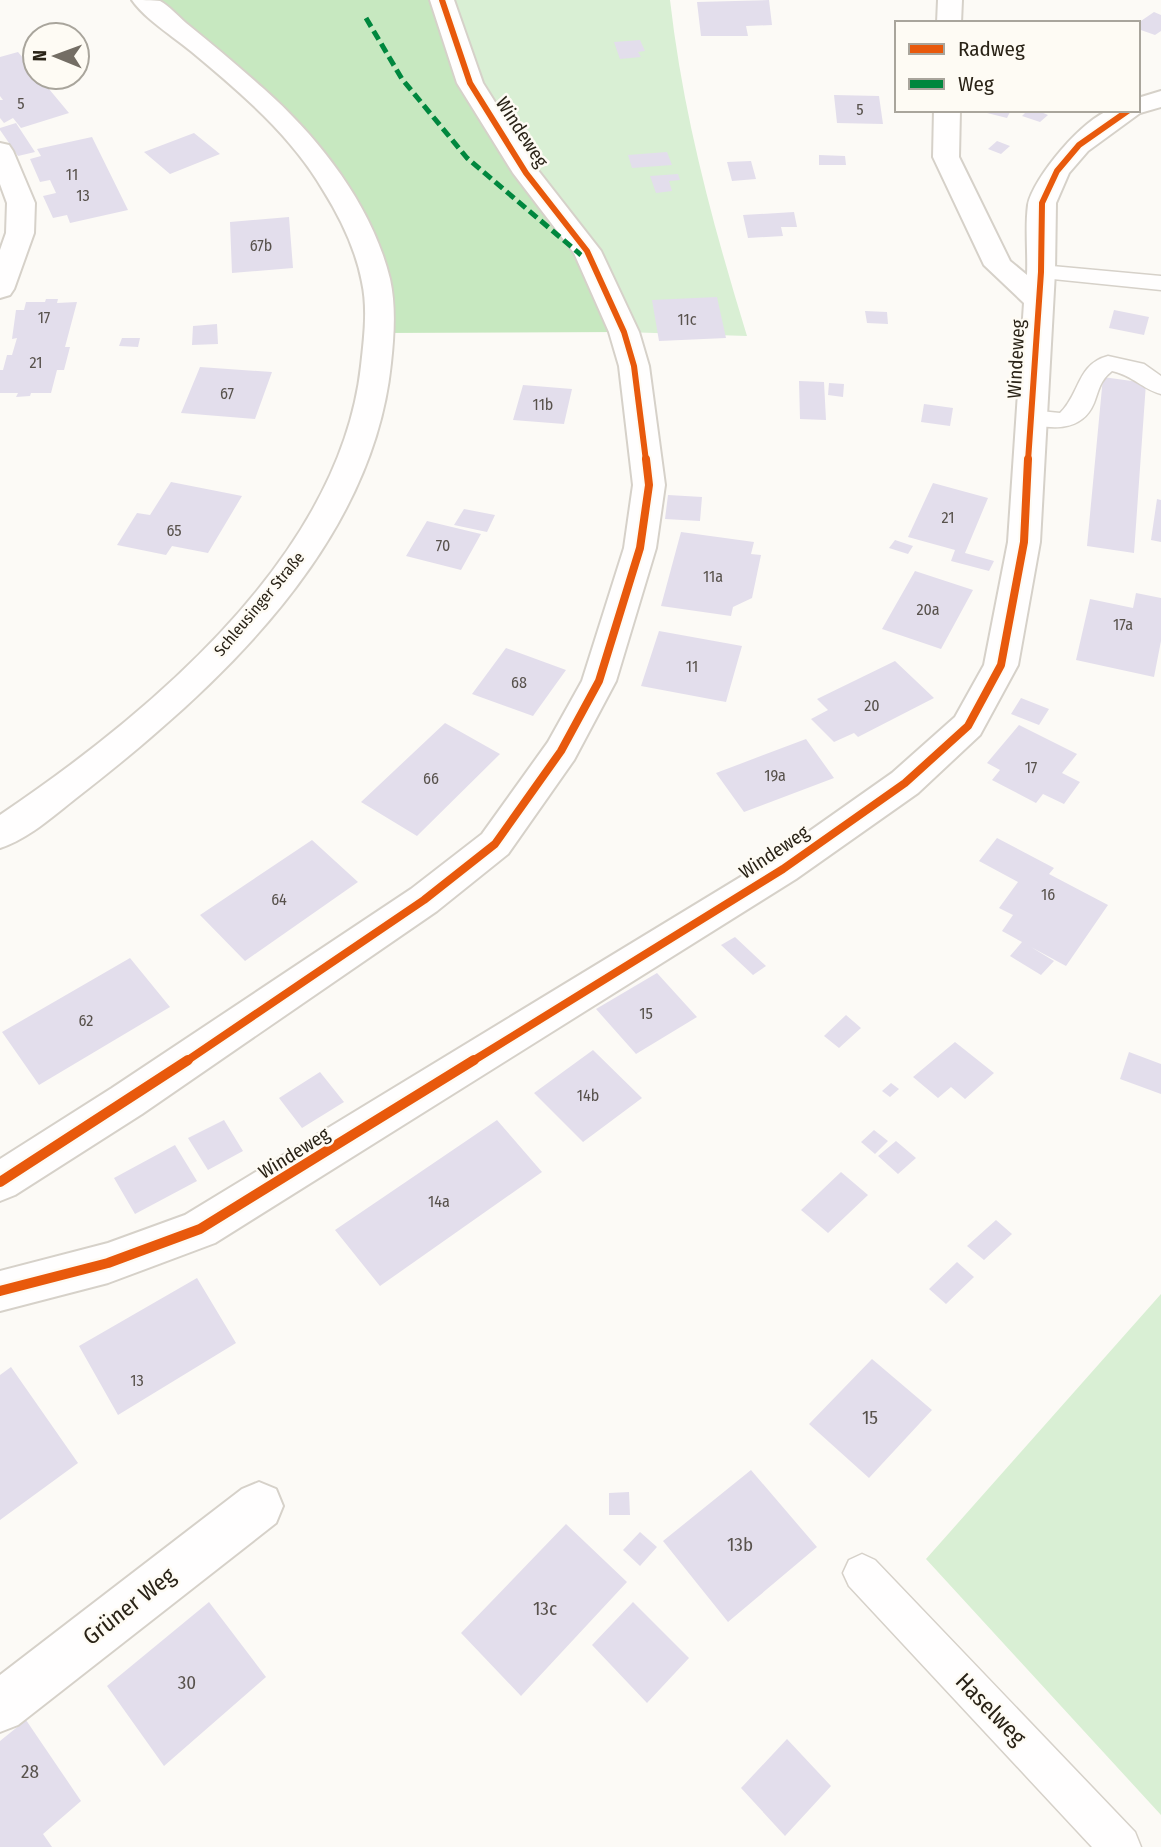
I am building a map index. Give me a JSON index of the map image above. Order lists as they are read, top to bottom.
{
  "streets": {
    "street": ["Windeweg", "Schleusinger Straße", "Grüner Weg"],
    "lane": ["Haselweg"]
  },
  "house_numbers": [
    "5",
    "5",
    "11",
    "13",
    "67b",
    "17",
    "11c",
    "21",
    "67",
    "11b",
    "21",
    "65",
    "70",
    "11a",
    "20a",
    "17a",
    "11",
    "68",
    "20",
    "17",
    "19a",
    "66",
    "16",
    "64",
    "15",
    "62",
    "14b",
    "14a",
    "13",
    "15",
    "13b",
    "13c",
    "30",
    "28"
  ],
  "legend": ["Radweg", "Weg"],
  "north": "left"
}
